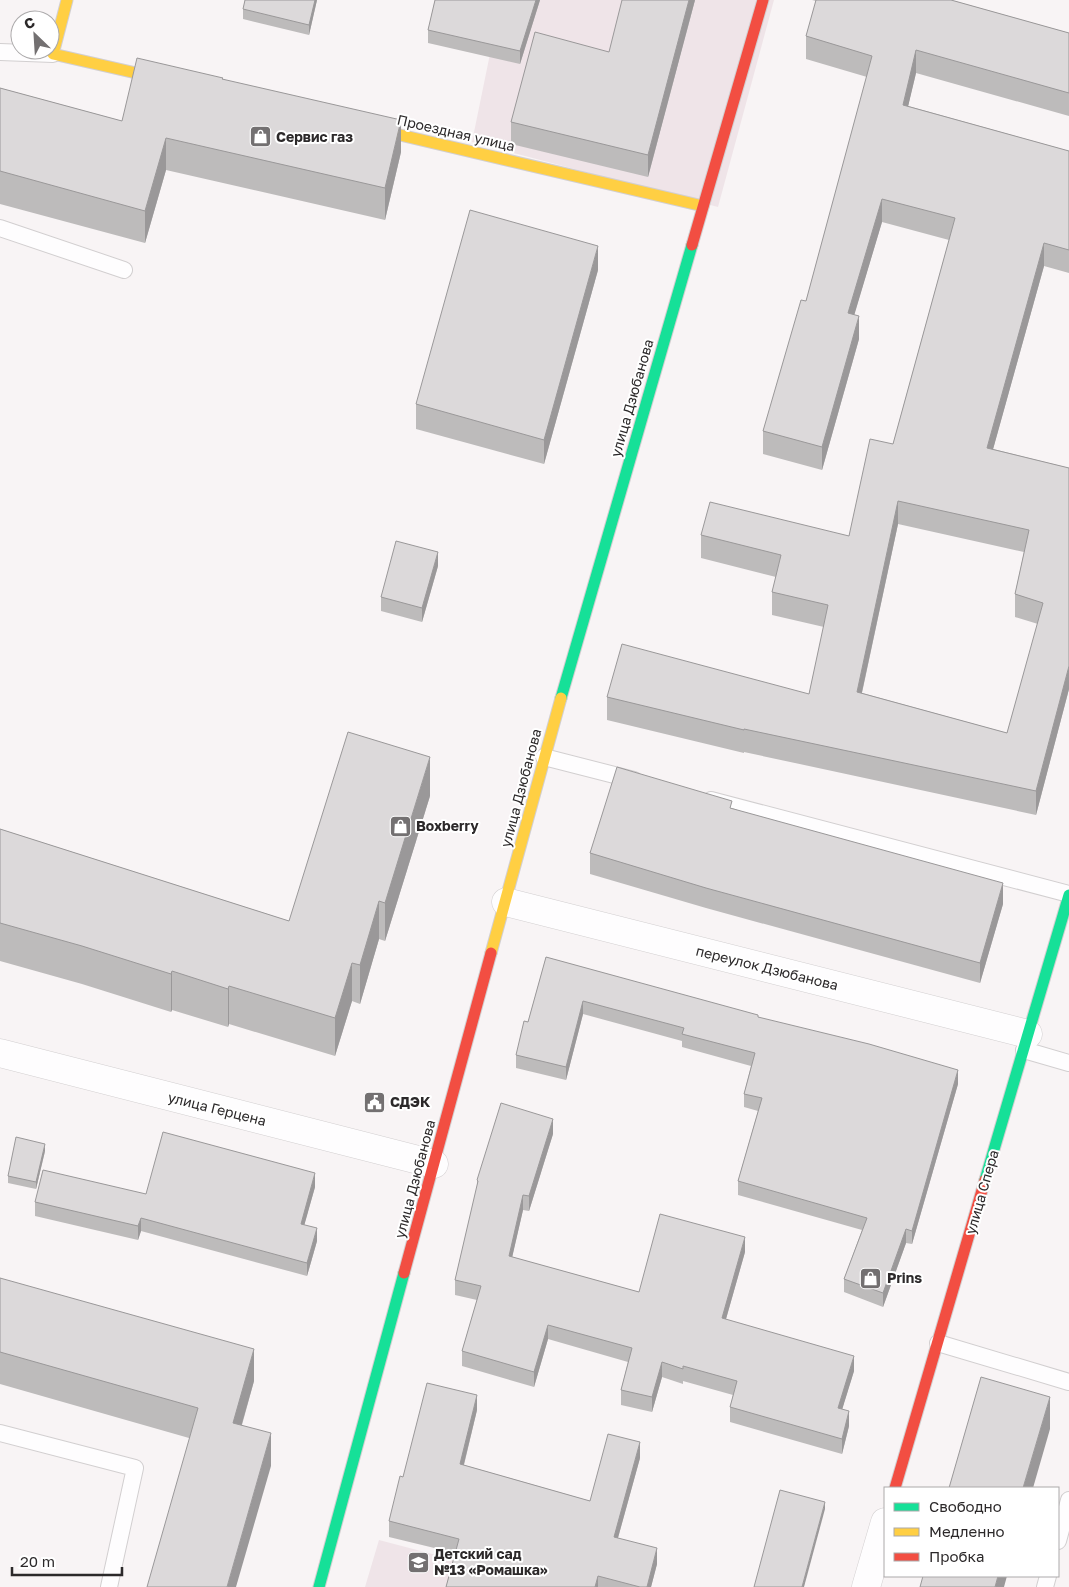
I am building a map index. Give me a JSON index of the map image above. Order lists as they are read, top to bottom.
{
  "streets": {
    "street": [
      "Проездная улица",
      "улица Дзюбанова",
      "переулок Дзюбанова",
      "улица Герцена",
      "улица Спера"
    ]
  },
  "crossings": [
    ["Проездная улица", "улица Дзюбанова"],
    ["улица Дзюбанова", "переулок Дзюбанова"],
    ["улица Дзюбанова", "улица Герцена"],
    ["переулок Дзюбанова", "улица Спера"]
  ],
  "places": {
    "shop": ["Сервис газ", "Boxberry", "Prins"],
    "public building": ["СДЭК"],
    "school or university": ["Детский сад №13 «Ромашка»"]
  },
  "legend": ["Свободно", "Медленно", "Пробка"],
  "scale_bar": "20 m",
  "north": "top left"
}
